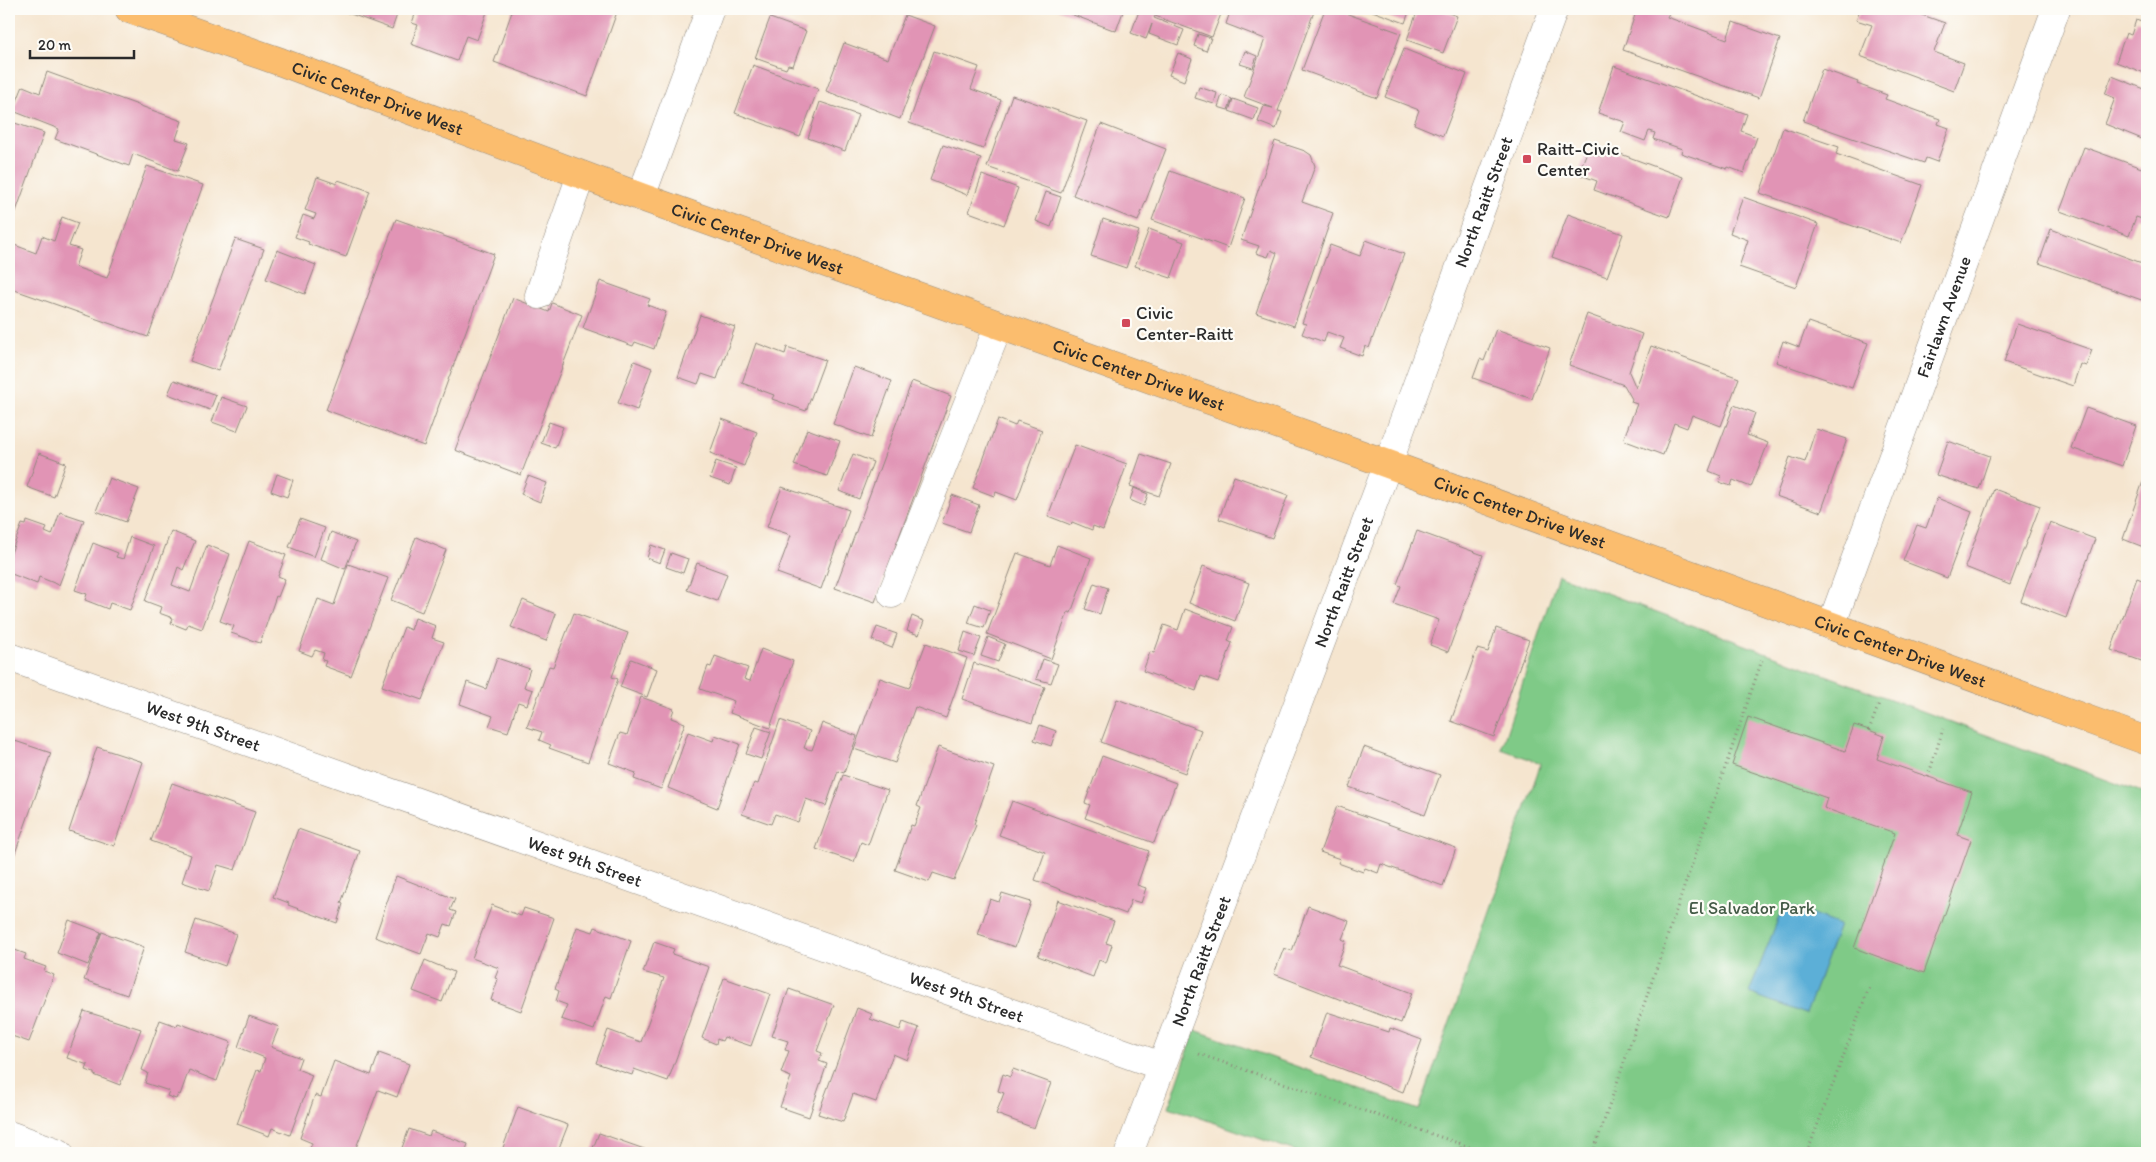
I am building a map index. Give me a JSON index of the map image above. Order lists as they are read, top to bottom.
{
  "streets": {
    "main road": ["Civic Center Drive West"],
    "street": ["North Raitt Street", "Fairlawn Avenue", "West 9th Street"]
  },
  "crossings": [
    ["Civic Center Drive West", "North Raitt Street"],
    ["Civic Center Drive West", "Fairlawn Avenue"],
    ["North Raitt Street", "West 9th Street"]
  ],
  "parks": ["El Salvador Park"],
  "places": {
    "transit": ["Raitt-Civic Center", "Civic Center-Raitt"]
  },
  "scale_bar": "20 m"
}
